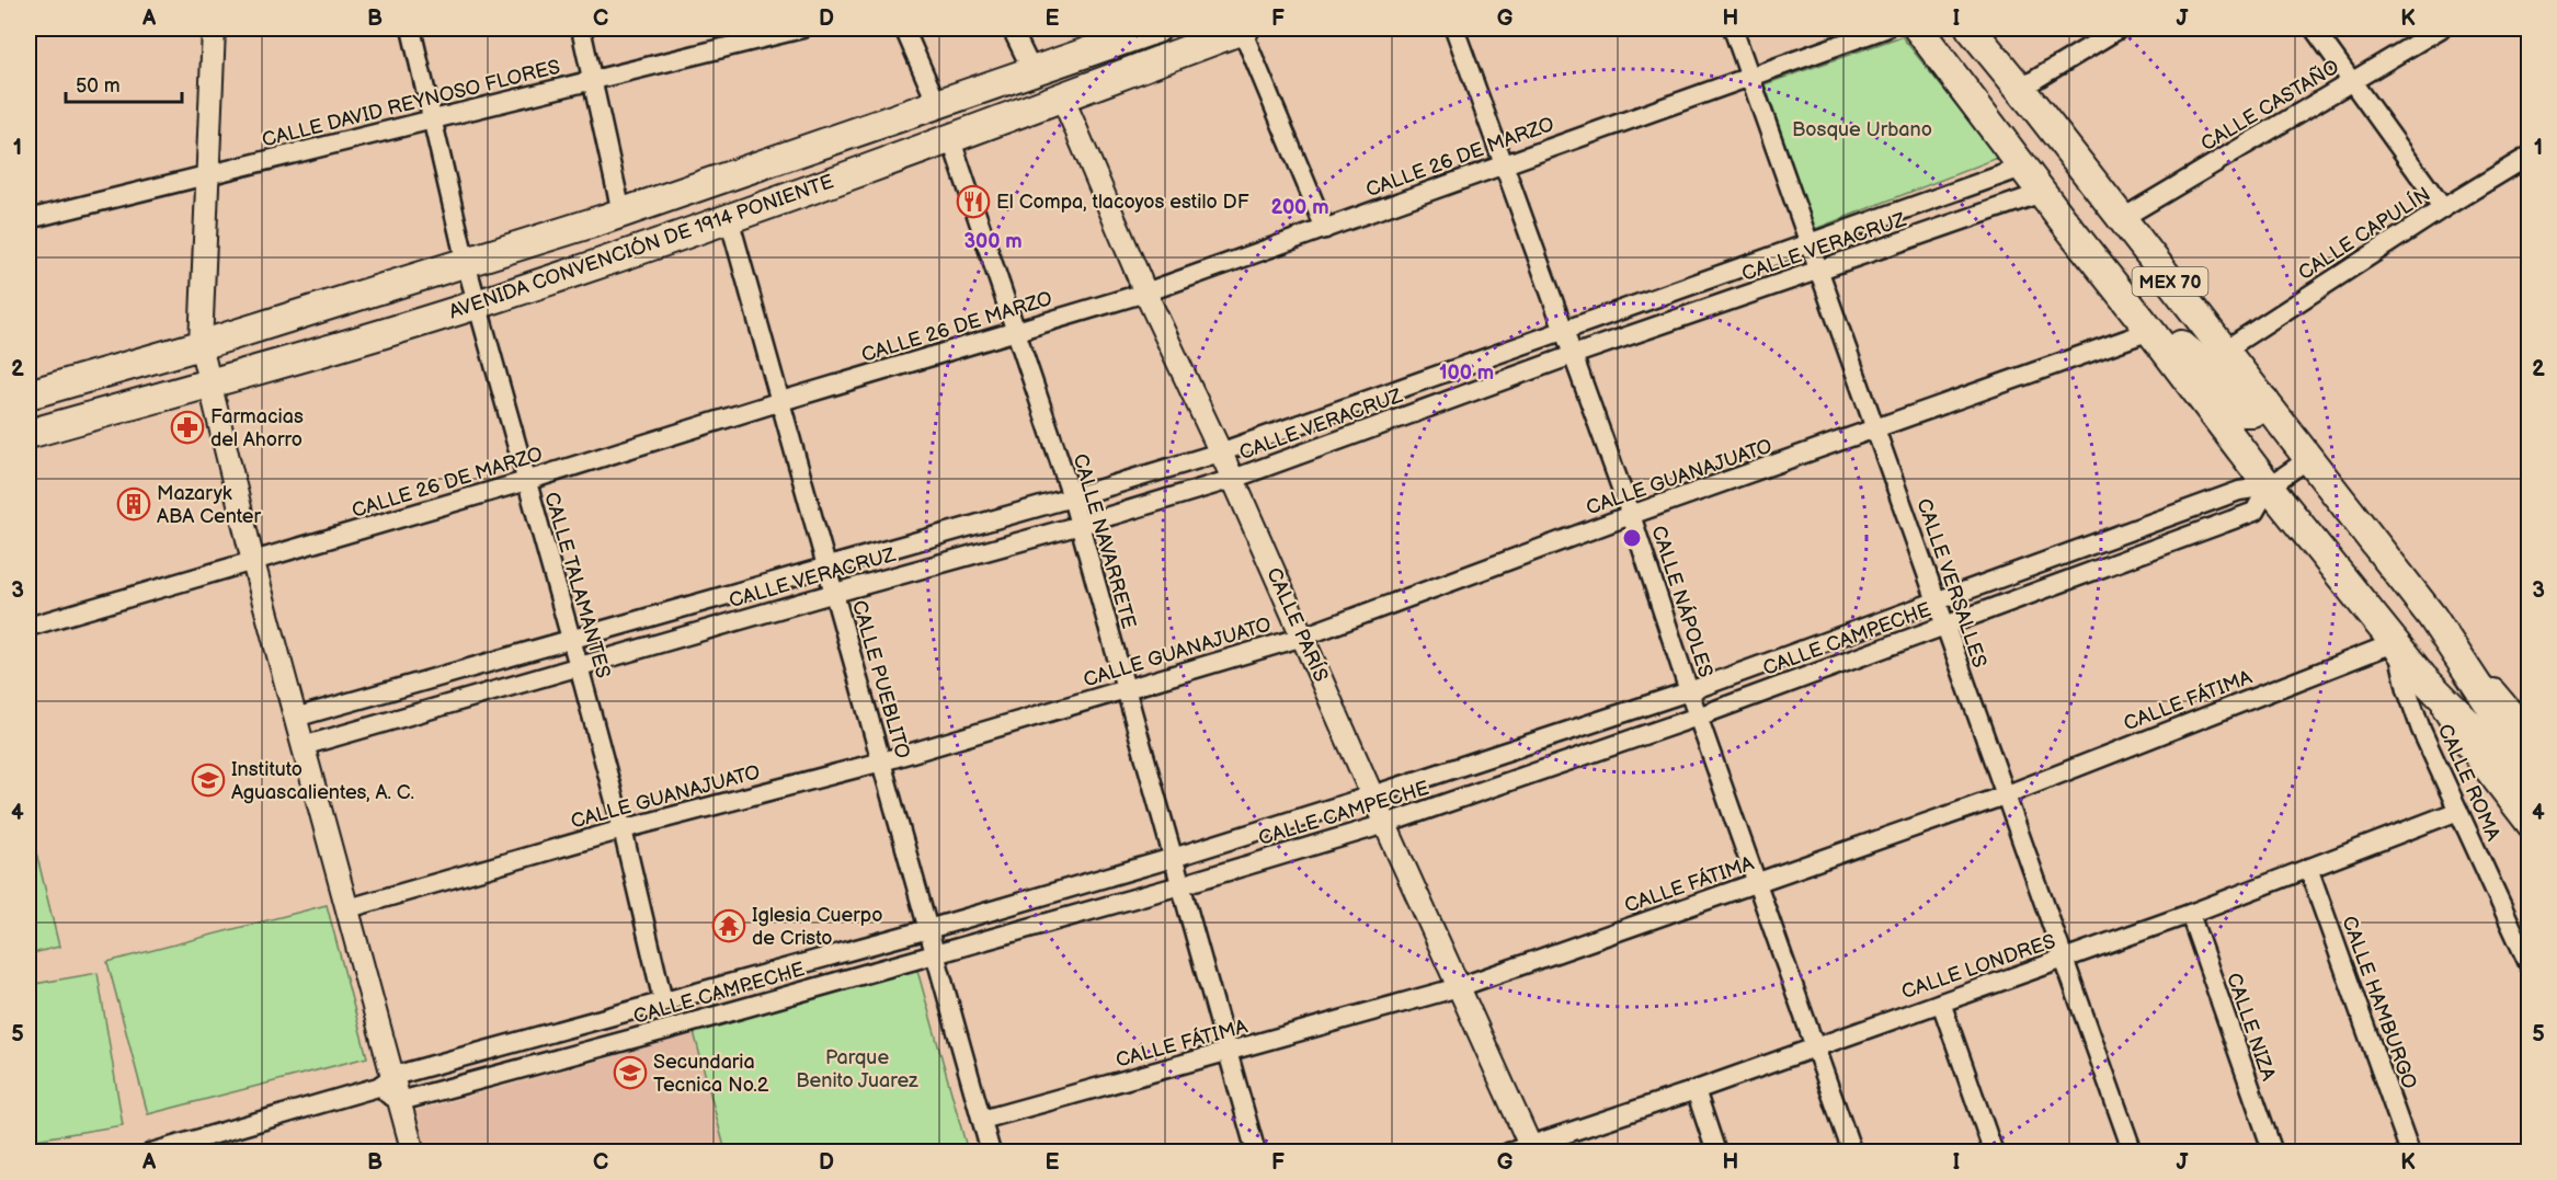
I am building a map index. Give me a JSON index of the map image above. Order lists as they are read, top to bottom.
{
  "streets": {
    "main road": ["AVENIDA CONVENCIÓN DE 1914 PONIENTE", "MEX 70"],
    "street": [
      "CALLE DAVID REYNOSO FLORES",
      "CALLE CASTAÑO",
      "CALLE 26 DE MARZO",
      "CALLE CAPULÍN",
      "CALLE VERACRUZ",
      "CALLE GUANAJUATO",
      "CALLE NAVARRETE",
      "CALLE VERSALLES",
      "CALLE TALAMANTES",
      "CALLE NÁPOLES",
      "CALLE PARÍS",
      "CALLE CAMPECHE",
      "CALLE PUEBLITO",
      "CALLE FÁTIMA",
      "CALLE ROMA",
      "CALLE LONDRES",
      "CALLE HAMBURGO",
      "CALLE NIZA"
    ]
  },
  "crossings": [
    ["CALLE DAVID REYNOSO FLORES", "CALLE TALAMANTES"],
    ["CALLE CASTAÑO", "MEX 70"],
    ["CALLE 26 DE MARZO", "CALLE NAVARRETE"],
    ["CALLE 26 DE MARZO", "CALLE VERSALLES"],
    ["CALLE 26 DE MARZO", "CALLE TALAMANTES"],
    ["CALLE 26 DE MARZO", "CALLE NÁPOLES"],
    ["CALLE 26 DE MARZO", "CALLE PARÍS"],
    ["CALLE 26 DE MARZO", "CALLE PUEBLITO"],
    ["CALLE CAPULÍN", "MEX 70"],
    ["AVENIDA CONVENCIÓN DE 1914 PONIENTE", "CALLE NAVARRETE"],
    ["AVENIDA CONVENCIÓN DE 1914 PONIENTE", "CALLE TALAMANTES"],
    ["AVENIDA CONVENCIÓN DE 1914 PONIENTE", "CALLE PARÍS"],
    ["AVENIDA CONVENCIÓN DE 1914 PONIENTE", "CALLE PUEBLITO"],
    ["CALLE VERACRUZ", "MEX 70"],
    ["CALLE VERACRUZ", "CALLE NAVARRETE"],
    ["CALLE VERACRUZ", "CALLE VERSALLES"],
    ["CALLE VERACRUZ", "CALLE TALAMANTES"],
    ["CALLE VERACRUZ", "CALLE NÁPOLES"],
    ["CALLE VERACRUZ", "CALLE PARÍS"],
    ["CALLE VERACRUZ", "CALLE PUEBLITO"],
    ["MEX 70", "CALLE GUANAJUATO"],
    ["MEX 70", "CALLE CAMPECHE"],
    ["MEX 70", "CALLE FÁTIMA"],
    ["MEX 70", "CALLE ROMA"],
    ["CALLE GUANAJUATO", "CALLE NAVARRETE"],
    ["CALLE GUANAJUATO", "CALLE VERSALLES"],
    ["CALLE GUANAJUATO", "CALLE TALAMANTES"],
    ["CALLE GUANAJUATO", "CALLE NÁPOLES"],
    ["CALLE GUANAJUATO", "CALLE PARÍS"],
    ["CALLE GUANAJUATO", "CALLE PUEBLITO"],
    ["CALLE NAVARRETE", "CALLE CAMPECHE"],
    ["CALLE NAVARRETE", "CALLE FÁTIMA"],
    ["CALLE VERSALLES", "CALLE CAMPECHE"],
    ["CALLE VERSALLES", "CALLE FÁTIMA"],
    ["CALLE VERSALLES", "CALLE LONDRES"],
    ["CALLE TALAMANTES", "CALLE CAMPECHE"],
    ["CALLE NÁPOLES", "CALLE CAMPECHE"],
    ["CALLE NÁPOLES", "CALLE FÁTIMA"],
    ["CALLE NÁPOLES", "CALLE LONDRES"],
    ["CALLE PARÍS", "CALLE CAMPECHE"],
    ["CALLE PARÍS", "CALLE FÁTIMA"],
    ["CALLE PARÍS", "CALLE LONDRES"],
    ["CALLE CAMPECHE", "CALLE PUEBLITO"],
    ["CALLE PUEBLITO", "CALLE FÁTIMA"],
    ["CALLE FÁTIMA", "CALLE ROMA"],
    ["CALLE ROMA", "CALLE LONDRES"],
    ["CALLE LONDRES", "CALLE HAMBURGO"],
    ["CALLE LONDRES", "CALLE NIZA"]
  ],
  "parks": ["Bosque Urbano", "Parque Benito Juarez"],
  "places": {
    "restaurant": ["El Compa, tlacoyos estilo DF"],
    "pharmacy": ["Farmacias del Ahorro"],
    "building": ["Mazaryk ABA Center"],
    "school or university": ["Instituto Aguascalientes, A. C.", "Secundaria Tecnica No.2"],
    "temple": ["Iglesia Cuerpo de Cristo"]
  },
  "scale_bar": "50 m",
  "grid": {
    "columns": [
      "A",
      "B",
      "C",
      "D",
      "E",
      "F",
      "G",
      "H",
      "I",
      "J",
      "K"
    ],
    "rows": [
      "1",
      "2",
      "3",
      "4",
      "5"
    ]
  },
  "rings": ["200 m", "300 m", "100 m"]
}
